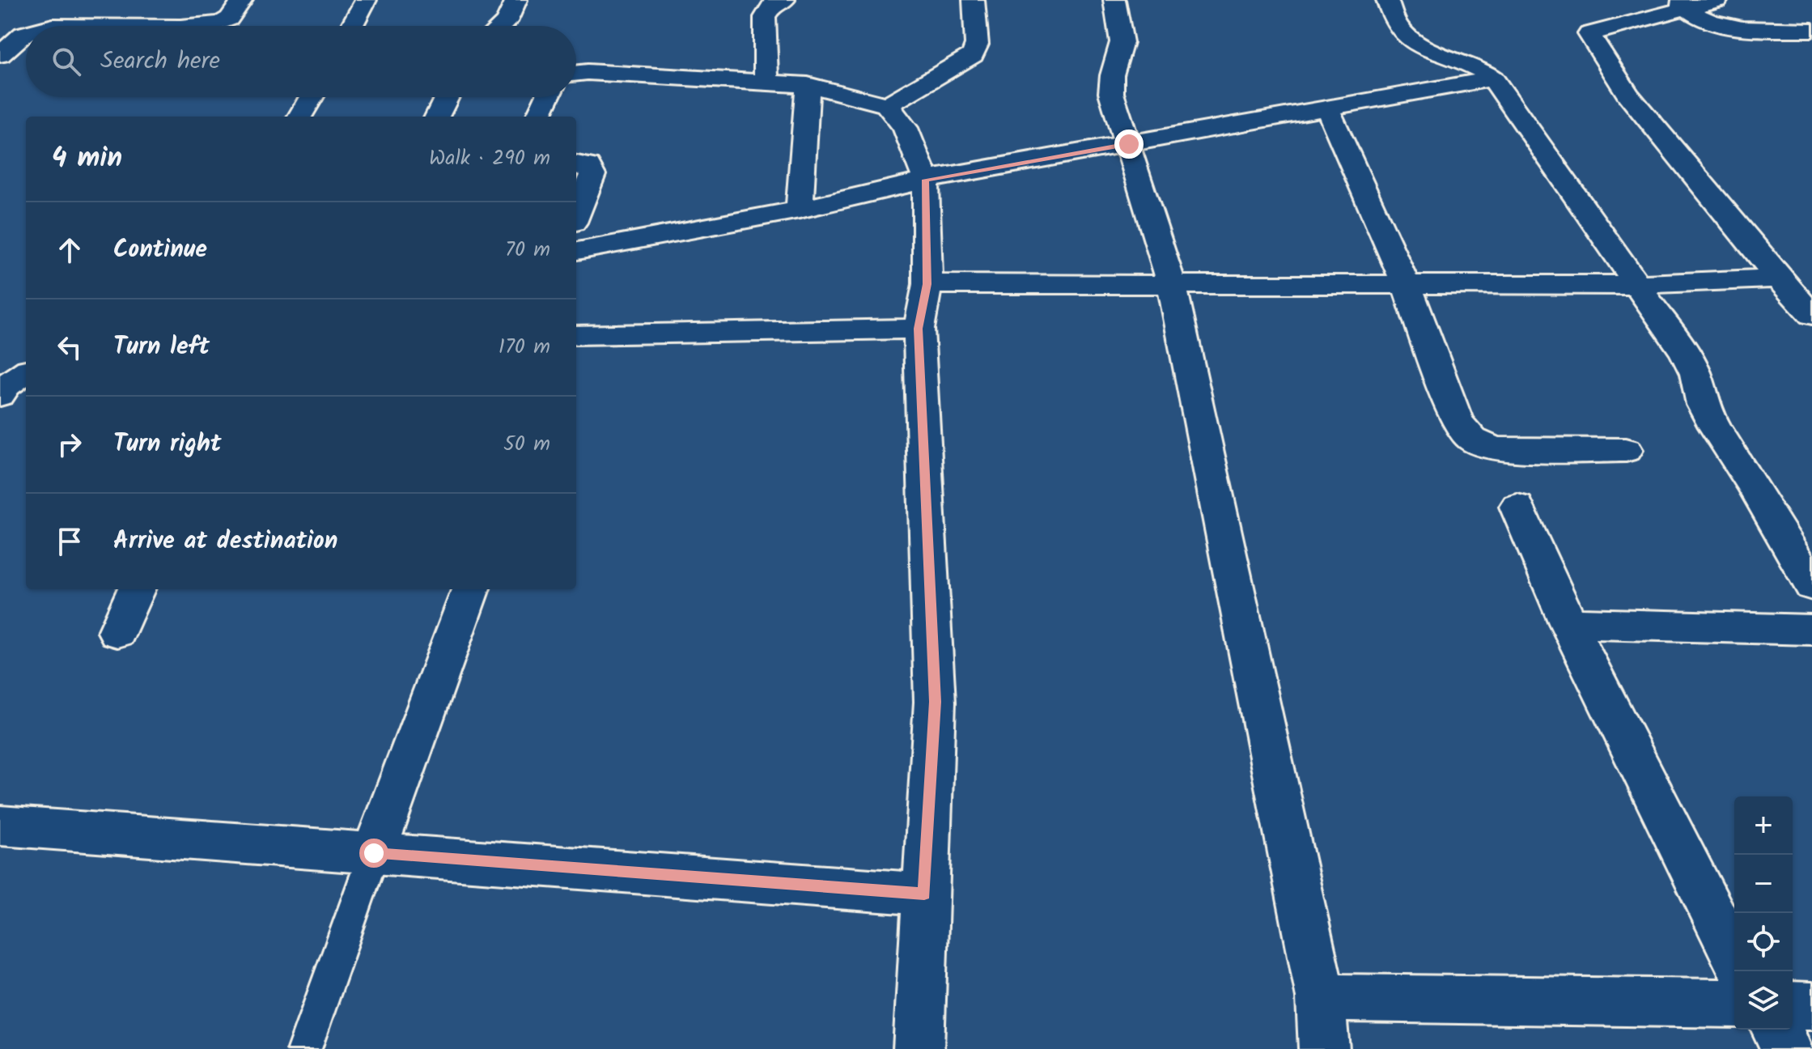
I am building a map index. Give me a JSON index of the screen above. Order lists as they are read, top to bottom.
{
  "page": {
    "search": "Search here",
    "heading": ["4 min", "Walk · 290 m"],
    "list": [
      ["Continue", "70 m"],
      ["Turn left", "170 m"],
      ["Turn right", "50 m"],
      "Arrive at destination"
    ],
    "map_buttons": ["+", "−"]
  }
}
